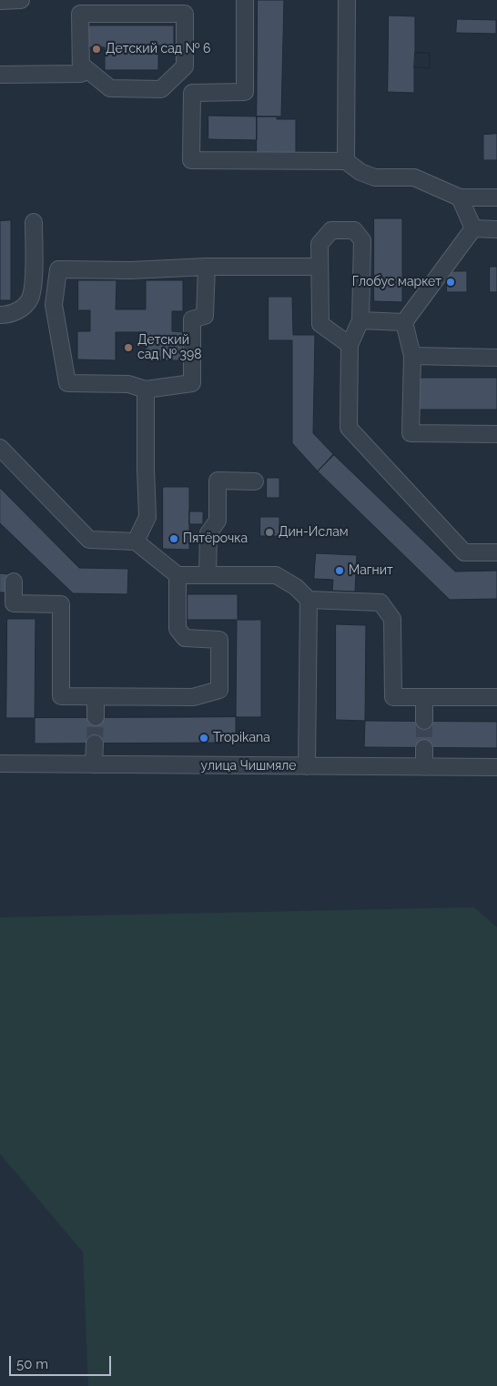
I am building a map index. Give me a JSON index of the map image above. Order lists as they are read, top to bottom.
{
  "streets": {
    "street": ["улица Чишмяле"]
  },
  "places": [
    "Детский сад № 6",
    "Глобус маркет",
    "Детский сад № 398",
    "Дин-Ислам",
    "Пятёрочка",
    "Магнит",
    "Tropikana"
  ],
  "scale_bar": "50 m"
}
